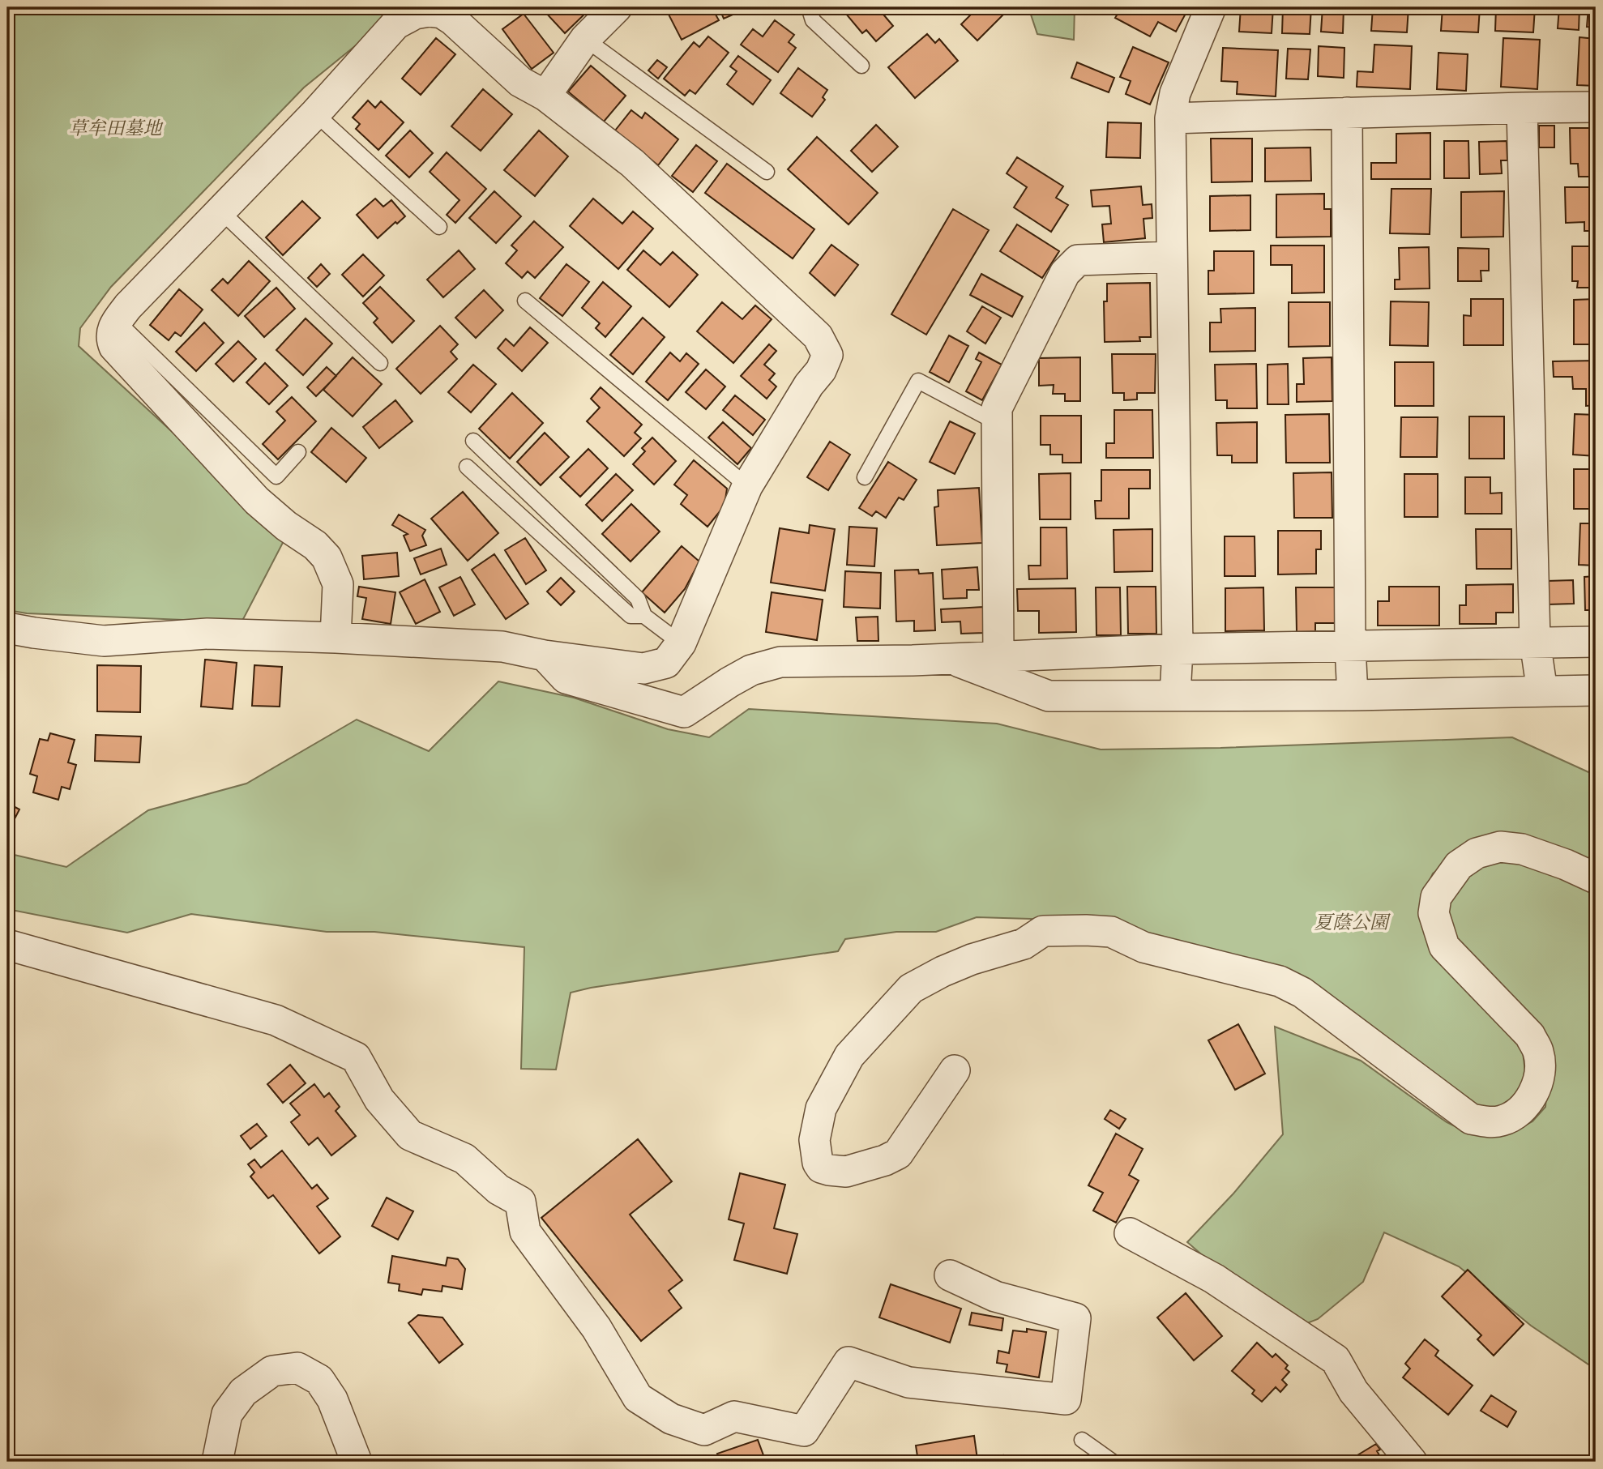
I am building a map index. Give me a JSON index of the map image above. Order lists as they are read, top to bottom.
{
  "parks": ["草牟田墓地", "夏蔭公園"]
}
